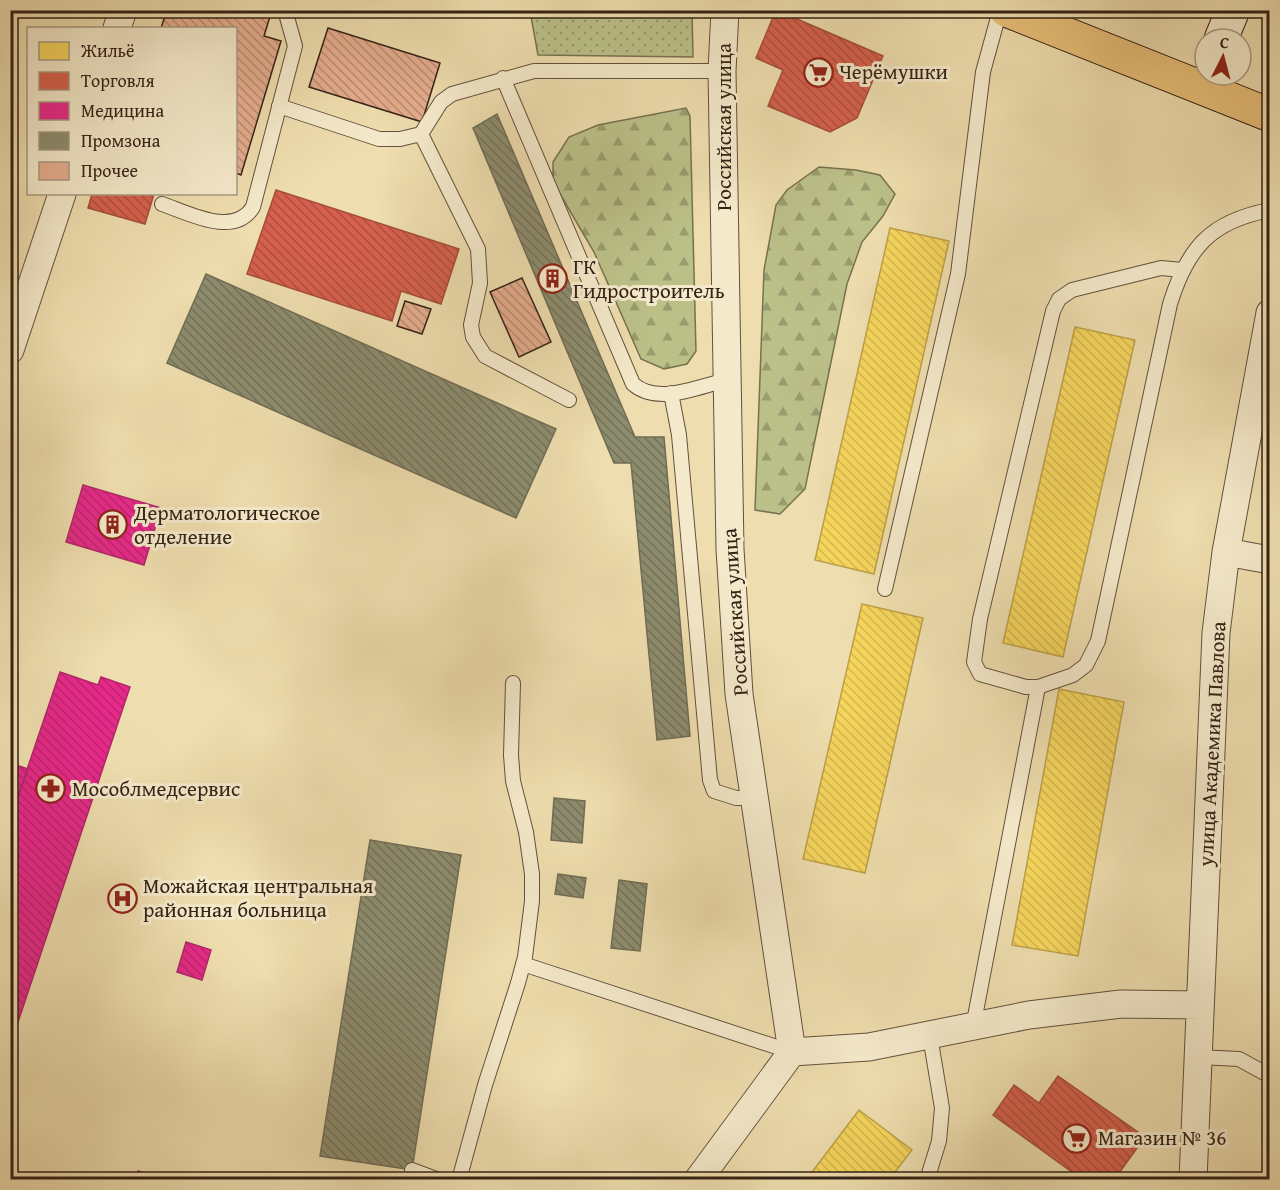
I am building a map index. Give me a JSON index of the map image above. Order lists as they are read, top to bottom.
{
  "streets": {
    "street": ["Российская улица", "улица Академика Павлова"]
  },
  "places": {
    "supermarket": ["Черёмушки", "Магазин № 36"],
    "building": ["ГК Гидростроитель", "Дерматологическое отделение"],
    "pharmacy": ["Мособлмедсервис"],
    "hospital": ["Можайская центральная районная больница"]
  },
  "legend": [
    "Жильё",
    "Торговля",
    "Медицина",
    "Промзона",
    "Прочее"
  ],
  "north": "top"
}
